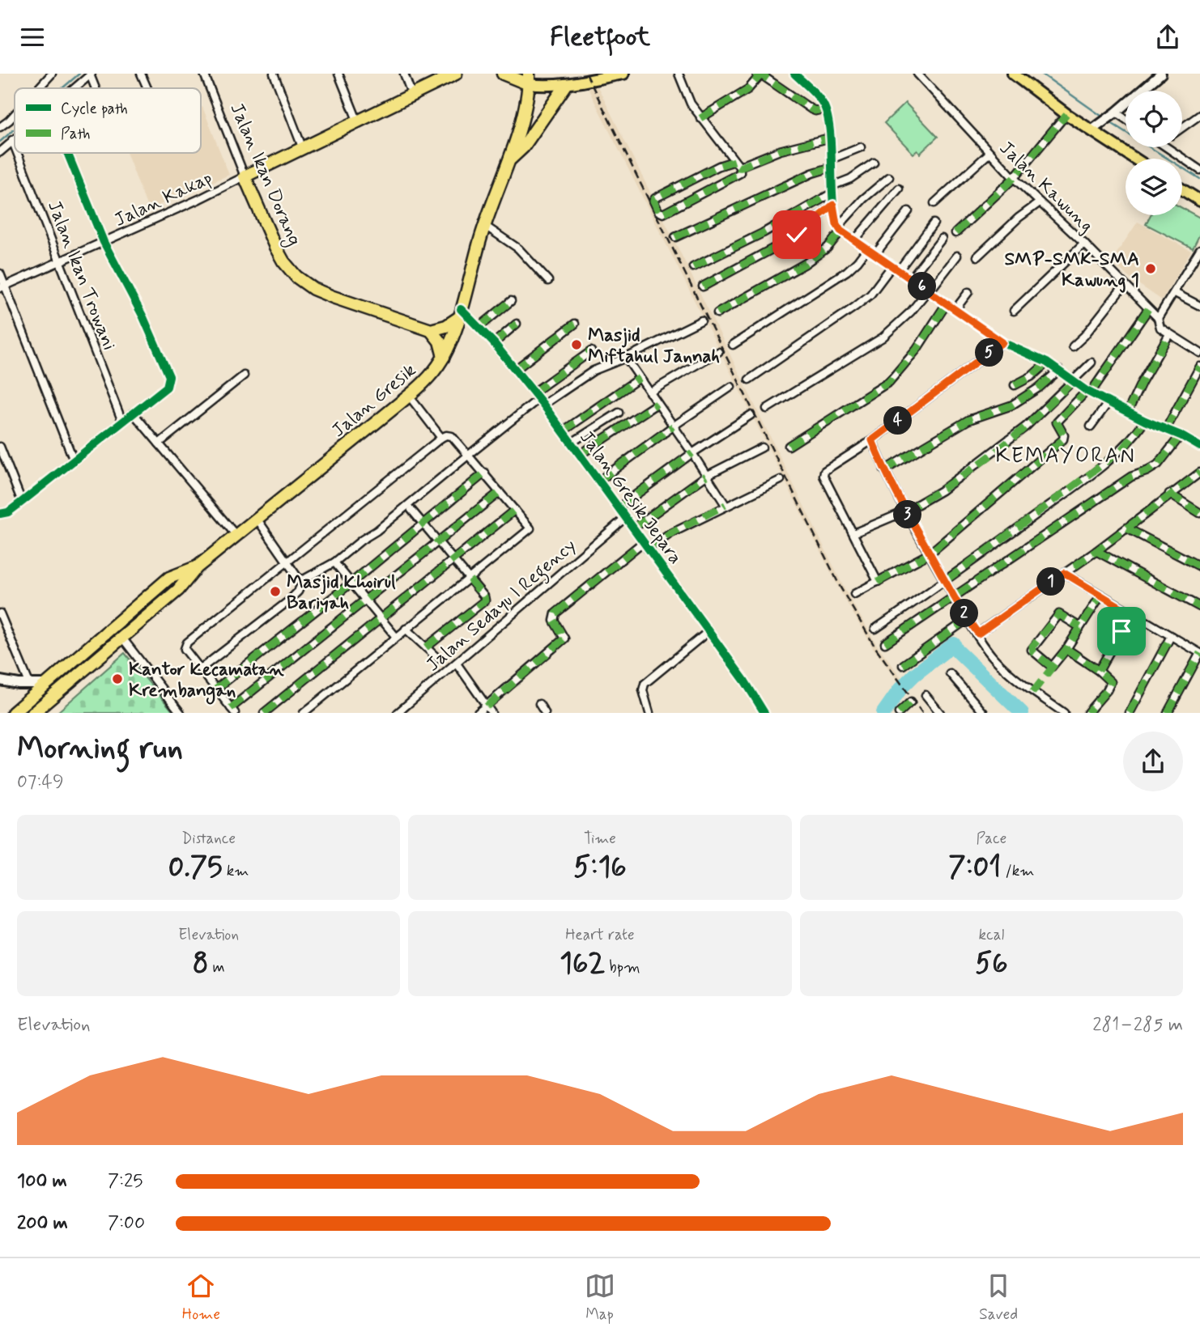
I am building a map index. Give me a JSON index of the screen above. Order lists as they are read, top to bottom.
{
  "streets": {
    "highway": ["Jalan Ikan Dorang", "Jalan Gresik"],
    "street": [
      "Jalan Kawung",
      "Jalan Kakap",
      "Jalan Ikan Trowani",
      "Jalan Gresik Jepara",
      "Jalan Sedayu I Regency"
    ]
  },
  "crossings": [
    ["Jalan Ikan Dorang", "Jalan Kakap"],
    ["Jalan Kakap", "Jalan Ikan Trowani"],
    ["Jalan Gresik", "Jalan Gresik Jepara"],
    ["Jalan Gresik Jepara", "Jalan Sedayu I Regency"]
  ],
  "districts": ["KEMAYORAN"],
  "places": [
    "SMP-SMK-SMA Kawung 1",
    "Masjid Miftahul Jannah",
    "Masjid Khoirul Bariyah",
    "Kantor Kecamatan Krembangan"
  ],
  "legend": ["Cycle path", "Path"],
  "page": {
    "header": "Fleetfoot",
    "pins": [
      "6",
      "5",
      "4",
      "3",
      "1",
      "2"
    ],
    "heading": ["Morning run", "07:49"],
    "stats": [
      ["Distance", "0.75 km"],
      ["Time", "5:16"],
      ["Pace", "7:01 /km"],
      ["Elevation", "8 m"],
      ["Heart rate", "162 bpm"],
      ["kcal", "56"]
    ],
    "chart": ["Elevation", "281–285 m"],
    "list": [
      {
        "name": "100 m",
        "note": "7:25"
      },
      {
        "name": "200 m",
        "note": "7:00"
      }
    ],
    "tabs": ["Home", "Map", "Saved"]
  }
}
